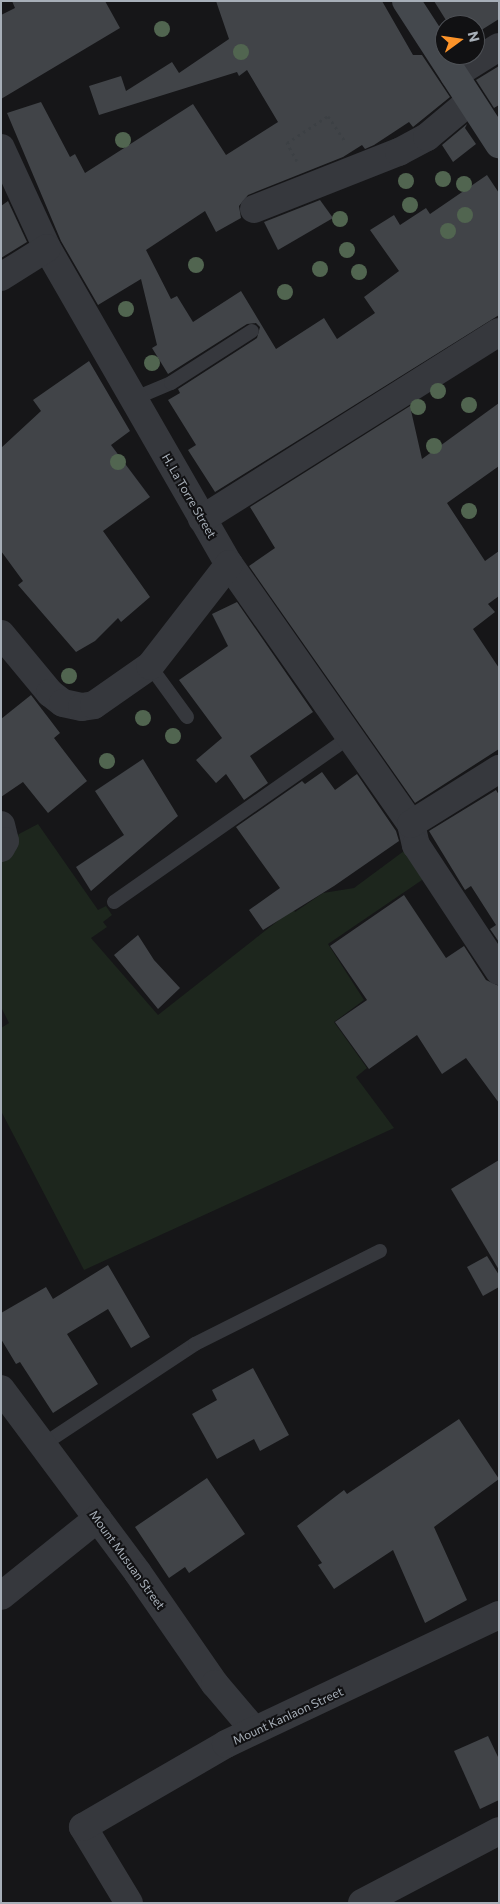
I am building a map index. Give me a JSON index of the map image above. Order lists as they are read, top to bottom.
{
  "streets": {
    "street": ["H. La Torre Street", "Mount Musuan Street", "Mount Kanlaon Street"]
  },
  "crossings": [
    ["Mount Musuan Street", "Mount Kanlaon Street"]
  ],
  "north": "right"
}
